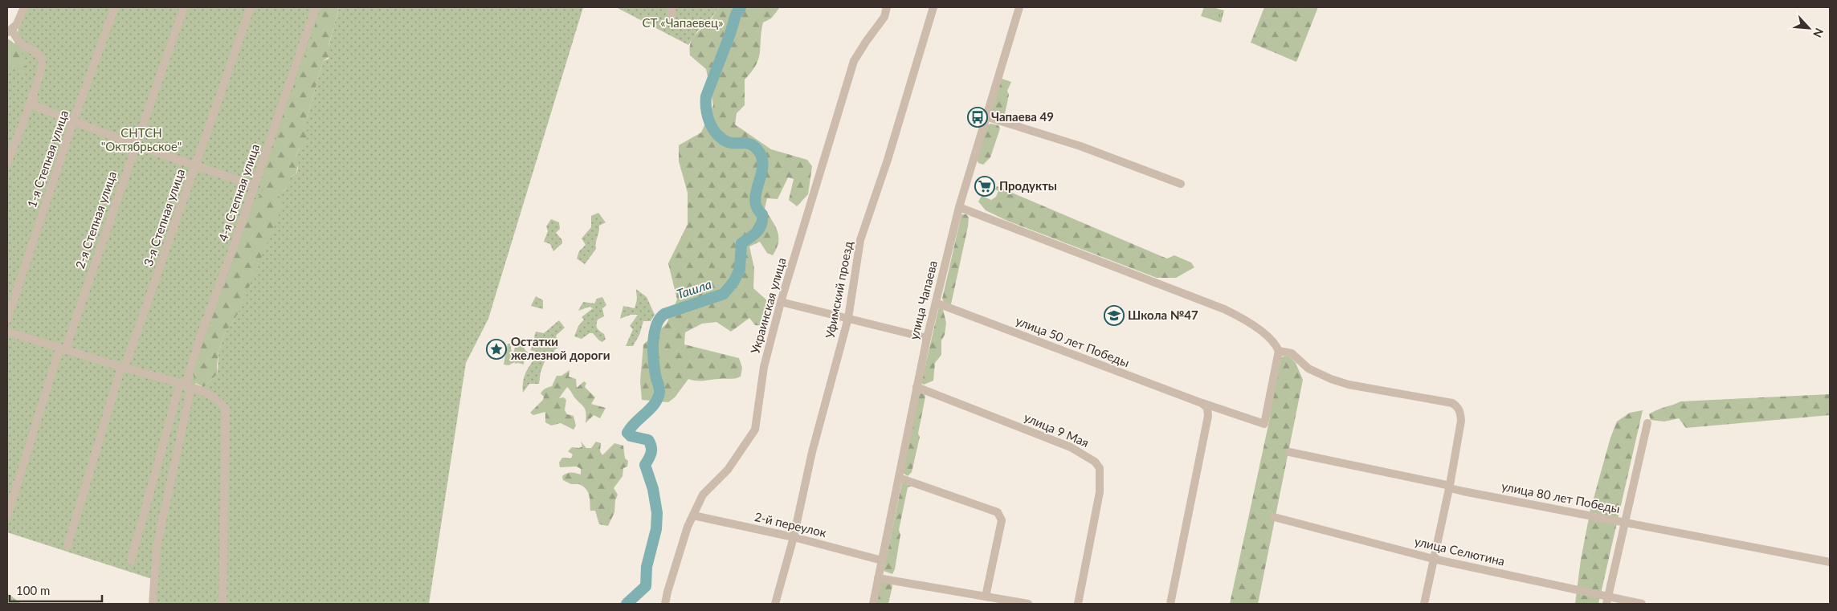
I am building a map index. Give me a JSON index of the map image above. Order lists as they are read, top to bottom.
{
  "streets": {
    "street": [
      "1-я Степная улица",
      "4-я Степная улица",
      "3-я Степная улица",
      "2-я Степная улица",
      "Уфимский проезд",
      "улица Чапаева",
      "Украинская улица",
      "улица 50 лет Победы",
      "улица 9 Мая",
      "улица 80 лет Победы",
      "2-й переулок",
      "улица Селютина"
    ]
  },
  "crossings": [
    ["Уфимский проезд", "2-й переулок"],
    ["улица Чапаева", "улица 50 лет Победы"],
    ["улица Чапаева", "улица 9 Мая"],
    ["улица Чапаева", "2-й переулок"],
    ["Украинская улица", "2-й переулок"]
  ],
  "water": ["Ташла"],
  "parks": ["СТ «Чапаевец»", "СНТСН \"Октябрьское\""],
  "places": {
    "bus stop": ["Чапаева 49"],
    "supermarket": ["Продукты"],
    "school or university": ["Школа №47"],
    "place": ["Остатки железной дороги"]
  },
  "scale_bar": "100 m",
  "north": "bottom right"
}
